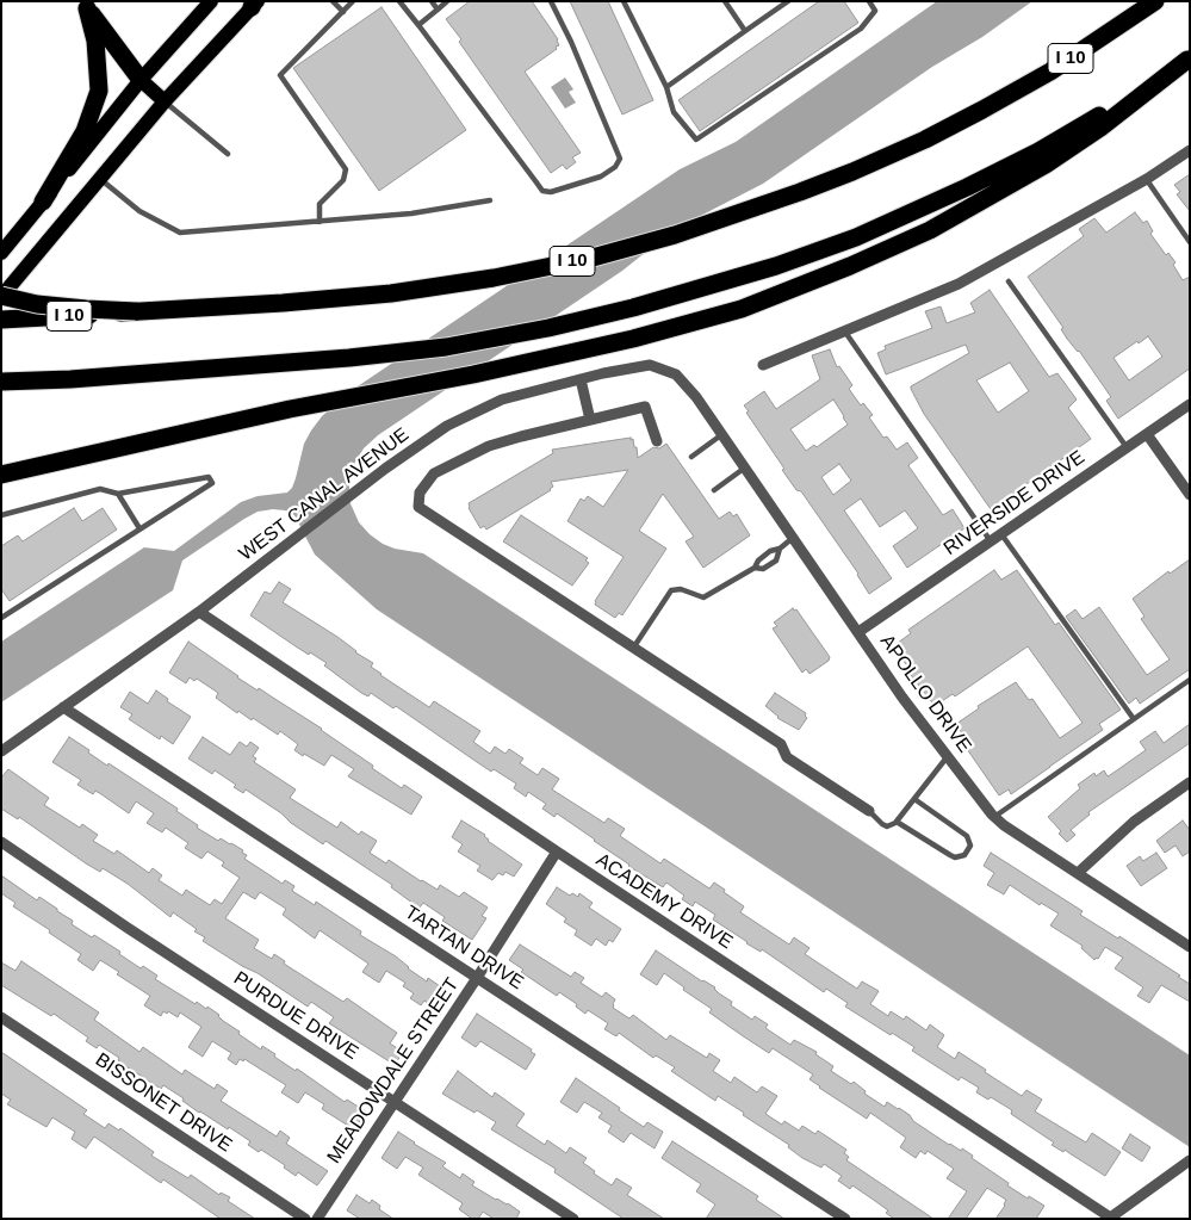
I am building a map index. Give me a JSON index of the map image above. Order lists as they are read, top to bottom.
{
  "streets": {
    "highway": ["I 10"],
    "street": [
      "WEST CANAL AVENUE",
      "RIVERSIDE DRIVE",
      "APOLLO DRIVE",
      "ACADEMY DRIVE",
      "TARTAN DRIVE",
      "PURDUE DRIVE",
      "MEADOWDALE STREET",
      "BISSONET DRIVE"
    ]
  },
  "crossings": [
    ["WEST CANAL AVENUE", "APOLLO DRIVE"],
    ["WEST CANAL AVENUE", "ACADEMY DRIVE"],
    ["WEST CANAL AVENUE", "TARTAN DRIVE"],
    ["RIVERSIDE DRIVE", "APOLLO DRIVE"],
    ["ACADEMY DRIVE", "MEADOWDALE STREET"],
    ["TARTAN DRIVE", "MEADOWDALE STREET"],
    ["PURDUE DRIVE", "MEADOWDALE STREET"]
  ]
}
